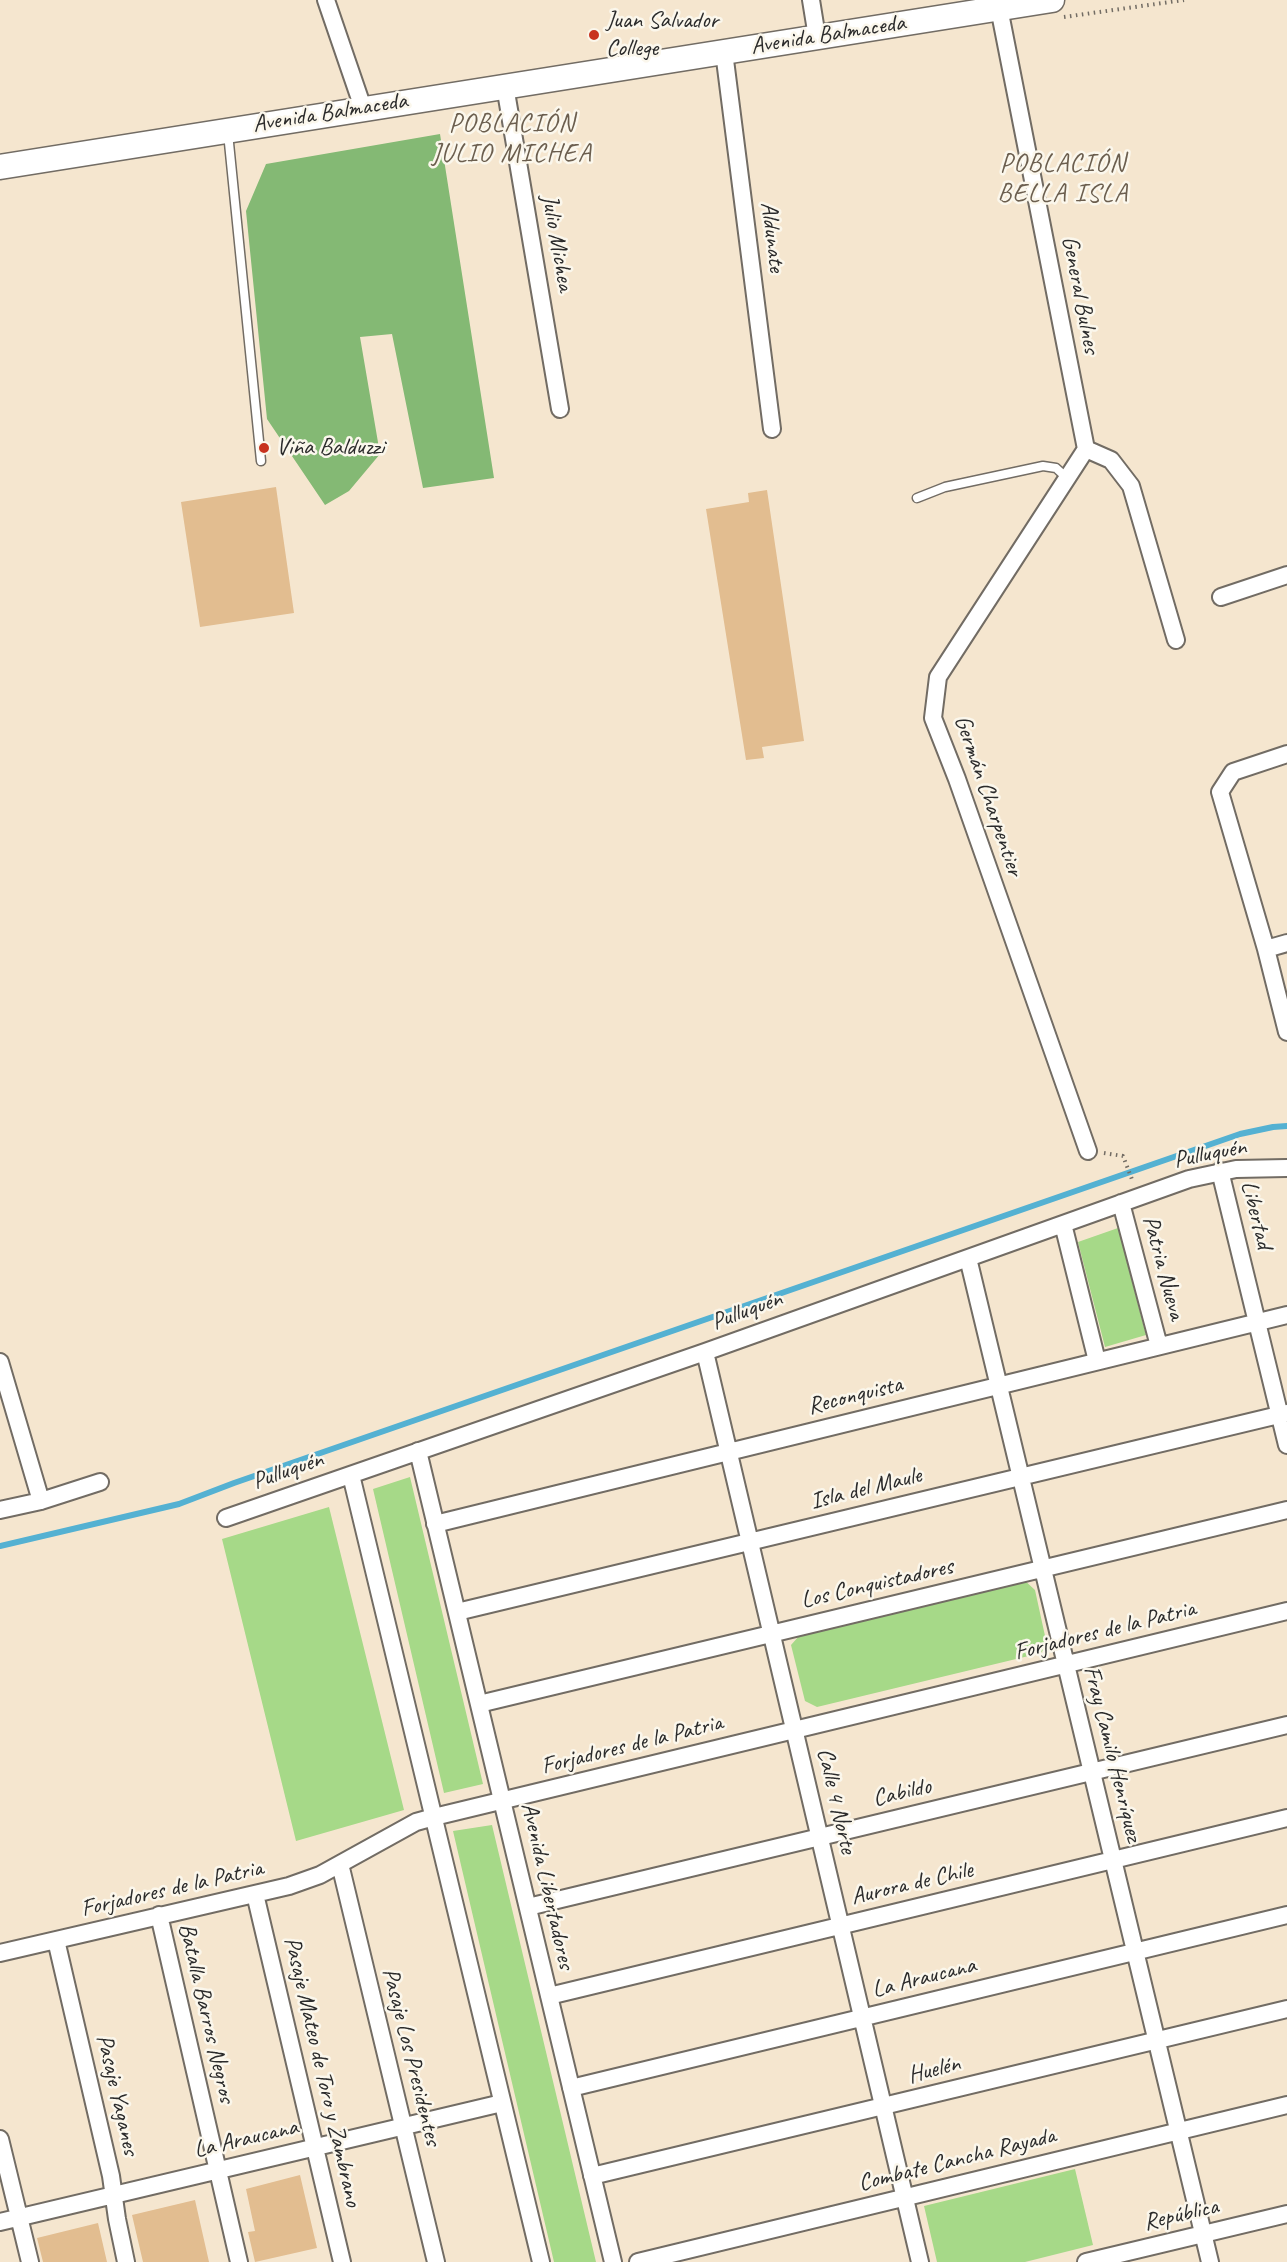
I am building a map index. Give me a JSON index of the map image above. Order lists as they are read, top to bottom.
{
  "streets": {
    "main road": ["Avenida Balmaceda"],
    "street": [
      "Aldunate",
      "Julio Michea",
      "General Bulnes",
      "Germán Charpentier",
      "Pulluquén",
      "Libertad",
      "Patria Nueva",
      "Reconquista",
      "Isla del Maule",
      "Los Conquistadores",
      "Forjadores de la Patria",
      "Fray Camilo Henríquez",
      "Cabildo",
      "Calle 4 Norte",
      "Aurora de Chile",
      "Avenida Libertadores",
      "La Araucana",
      "Batalla Barros Negros",
      "Pasaje Los Presidentes",
      "Huelén",
      "Pasaje Mateo de Toro y Zambrano",
      "Pasaje Yaganes",
      "Combate Cancha Rayada",
      "República"
    ]
  },
  "crossings": [
    ["Avenida Balmaceda", "Aldunate"],
    ["Avenida Balmaceda", "Julio Michea"],
    ["Avenida Balmaceda", "General Bulnes"],
    ["General Bulnes", "Germán Charpentier"],
    ["Pulluquén", "Libertad"],
    ["Pulluquén", "Patria Nueva"],
    ["Pulluquén", "Fray Camilo Henríquez"],
    ["Pulluquén", "Calle 4 Norte"],
    ["Pulluquén", "Avenida Libertadores"],
    ["Libertad", "Reconquista"],
    ["Libertad", "Isla del Maule"],
    ["Patria Nueva", "Reconquista"],
    ["Reconquista", "Fray Camilo Henríquez"],
    ["Reconquista", "Calle 4 Norte"],
    ["Reconquista", "Avenida Libertadores"],
    ["Isla del Maule", "Fray Camilo Henríquez"],
    ["Isla del Maule", "Calle 4 Norte"],
    ["Isla del Maule", "Avenida Libertadores"],
    ["Los Conquistadores", "Fray Camilo Henríquez"],
    ["Los Conquistadores", "Calle 4 Norte"],
    ["Los Conquistadores", "Avenida Libertadores"],
    ["Forjadores de la Patria", "Fray Camilo Henríquez"],
    ["Forjadores de la Patria", "Calle 4 Norte"],
    ["Forjadores de la Patria", "Avenida Libertadores"],
    ["Forjadores de la Patria", "Batalla Barros Negros"],
    ["Forjadores de la Patria", "Pasaje Los Presidentes"],
    ["Forjadores de la Patria", "Pasaje Mateo de Toro y Zambrano"],
    ["Forjadores de la Patria", "Pasaje Yaganes"],
    ["Fray Camilo Henríquez", "Cabildo"],
    ["Fray Camilo Henríquez", "Aurora de Chile"],
    ["Fray Camilo Henríquez", "La Araucana"],
    ["Fray Camilo Henríquez", "Huelén"],
    ["Fray Camilo Henríquez", "Combate Cancha Rayada"],
    ["Fray Camilo Henríquez", "República"],
    ["Cabildo", "Calle 4 Norte"],
    ["Cabildo", "Avenida Libertadores"],
    ["Calle 4 Norte", "Aurora de Chile"],
    ["Calle 4 Norte", "La Araucana"],
    ["Calle 4 Norte", "Huelén"],
    ["Calle 4 Norte", "Combate Cancha Rayada"],
    ["Aurora de Chile", "Avenida Libertadores"],
    ["Avenida Libertadores", "La Araucana"],
    ["Avenida Libertadores", "Huelén"],
    ["La Araucana", "Batalla Barros Negros"],
    ["La Araucana", "Pasaje Los Presidentes"],
    ["La Araucana", "Pasaje Mateo de Toro y Zambrano"],
    ["La Araucana", "Pasaje Yaganes"]
  ],
  "districts": ["POBLACIÓN JULIO MICHEA", "POBLACIÓN BELLA ISLA"],
  "places": ["Juan Salvador College", "Viña Balduzzi"]
}
